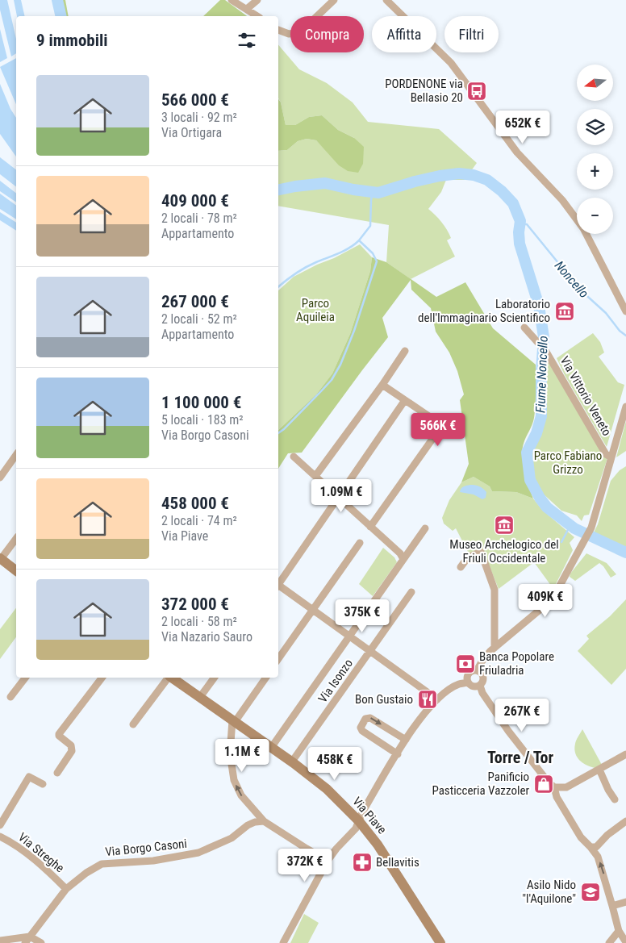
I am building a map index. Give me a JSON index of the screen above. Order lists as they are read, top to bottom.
{
  "streets": {
    "street": [
      "Via Vittorio Veneto",
      "Via Isonzo",
      "Via Piave",
      "Via Borgo Casoni",
      "Via Streghe"
    ]
  },
  "crossings": [
    ["Via Isonzo", "Via Piave"],
    ["Via Borgo Casoni", "Via Streghe"]
  ],
  "districts": ["Torre / Tor"],
  "water": ["Noncello", "Fiume Noncello"],
  "parks": ["Parco Aquileia", "Parco Fabiano Grizzo"],
  "places": {
    "bus stop": ["PORDENONE via Bellasio 20"],
    "museum": ["Laboratorio dell'Immaginario Scientifico", "Museo Archelogico del Friuli Occidentale"],
    "bank": ["Banca Popolare Friuladria"],
    "restaurant": ["Bon Gustaio"],
    "shop": ["Panificio Pasticceria Vazzoler"],
    "pharmacy": ["Bellavitis"],
    "school or university": ["Asilo Nido \"l'Aquilone\""]
  },
  "north": "left",
  "page": {
    "chip": ["Compra", "Affitta", "Filtri"],
    "heading": "9 immobili",
    "map_buttons": ["+", "−"],
    "list": [
      {
        "name": "566 000 €",
        "note": "3 locali · 92 m² · Via Ortigara"
      },
      {
        "name": "409 000 €",
        "note": "2 locali · 78 m² · Appartamento"
      },
      {
        "name": "267 000 €",
        "note": "2 locali · 52 m² · Appartamento"
      },
      {
        "name": "1 100 000 €",
        "note": "5 locali · 183 m² · Via Borgo Casoni"
      },
      {
        "name": "458 000 €",
        "note": "2 locali · 74 m² · Via Piave"
      },
      {
        "name": "372 000 €",
        "note": "2 locali · 58 m² · Via Nazario Sauro"
      }
    ],
    "price": [
      "652K €",
      "566K €",
      "1.09M €",
      "409K €",
      "375K €",
      "267K €",
      "1.1M €",
      "458K €",
      "372K €"
    ]
  }
}
